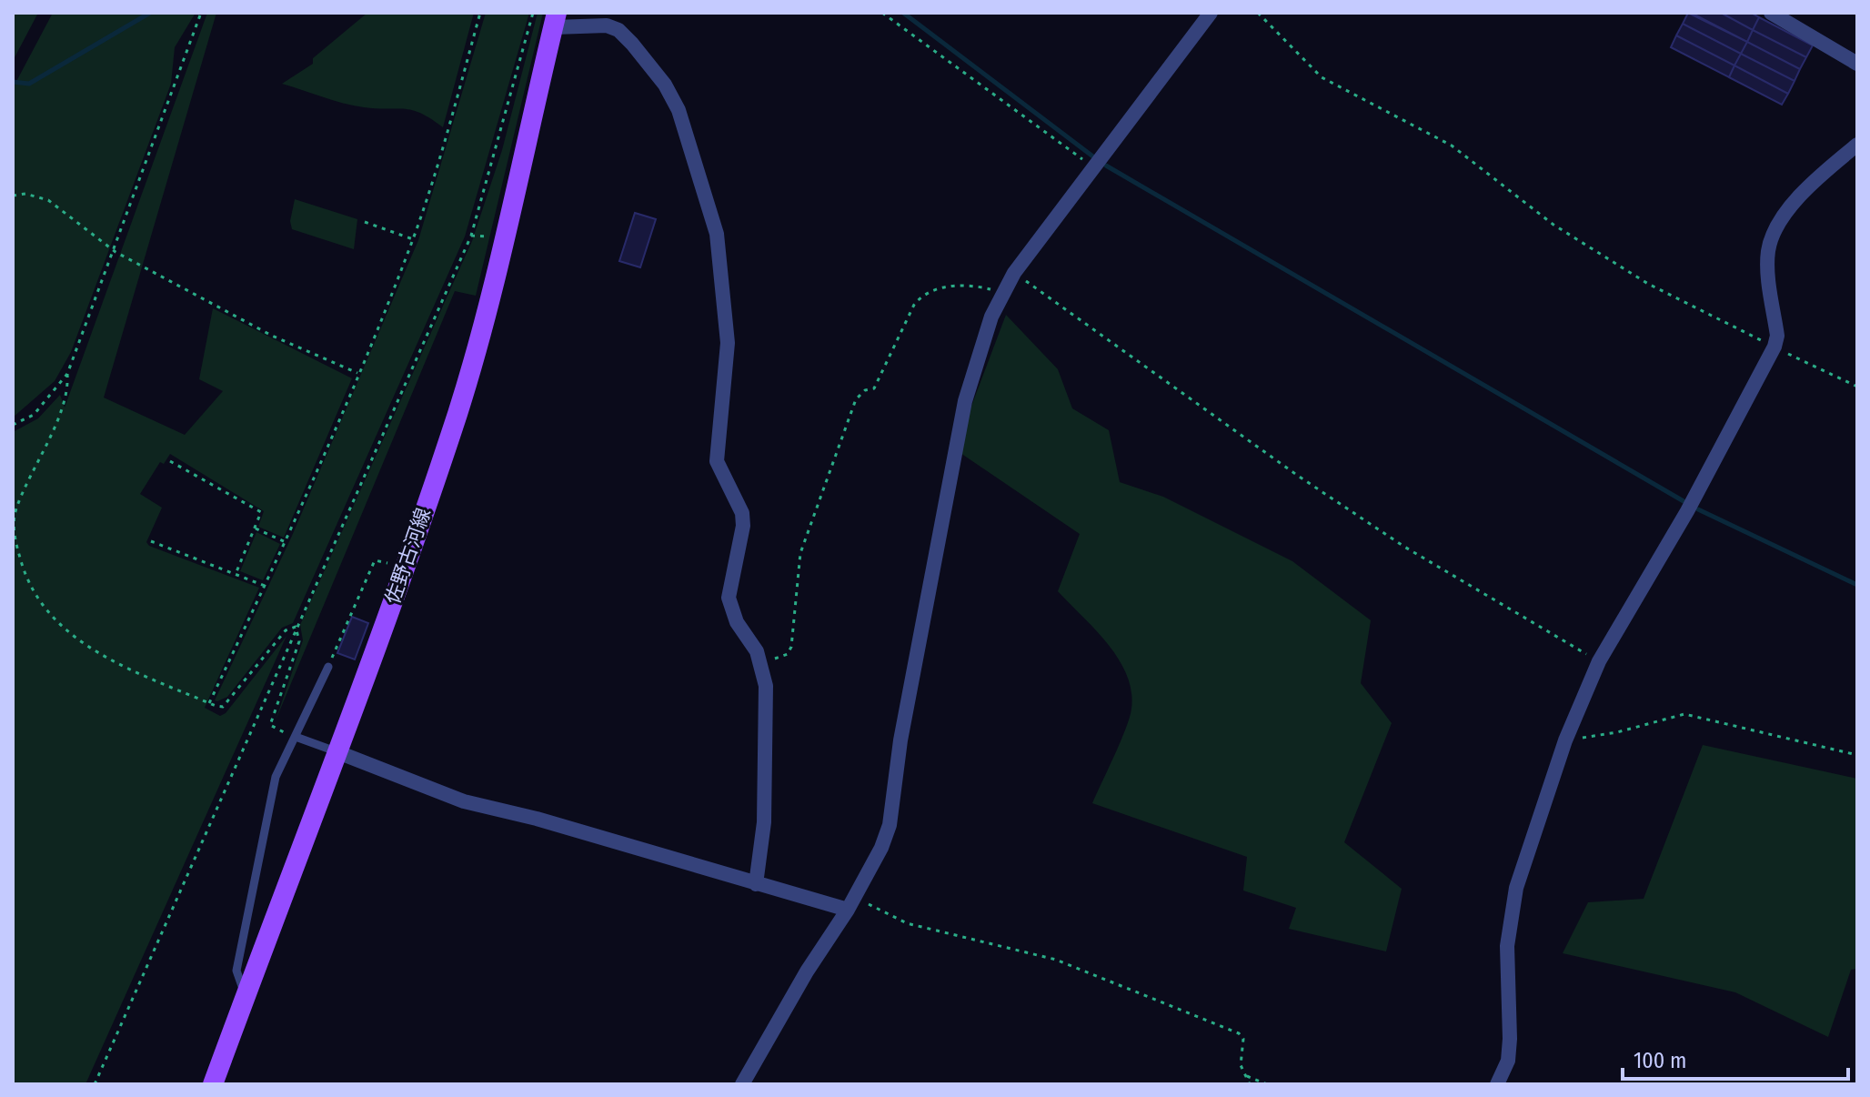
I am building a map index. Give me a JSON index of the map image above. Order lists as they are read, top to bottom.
{
  "streets": {
    "main road": ["佐野古河線"]
  },
  "scale_bar": "100 m"
}
